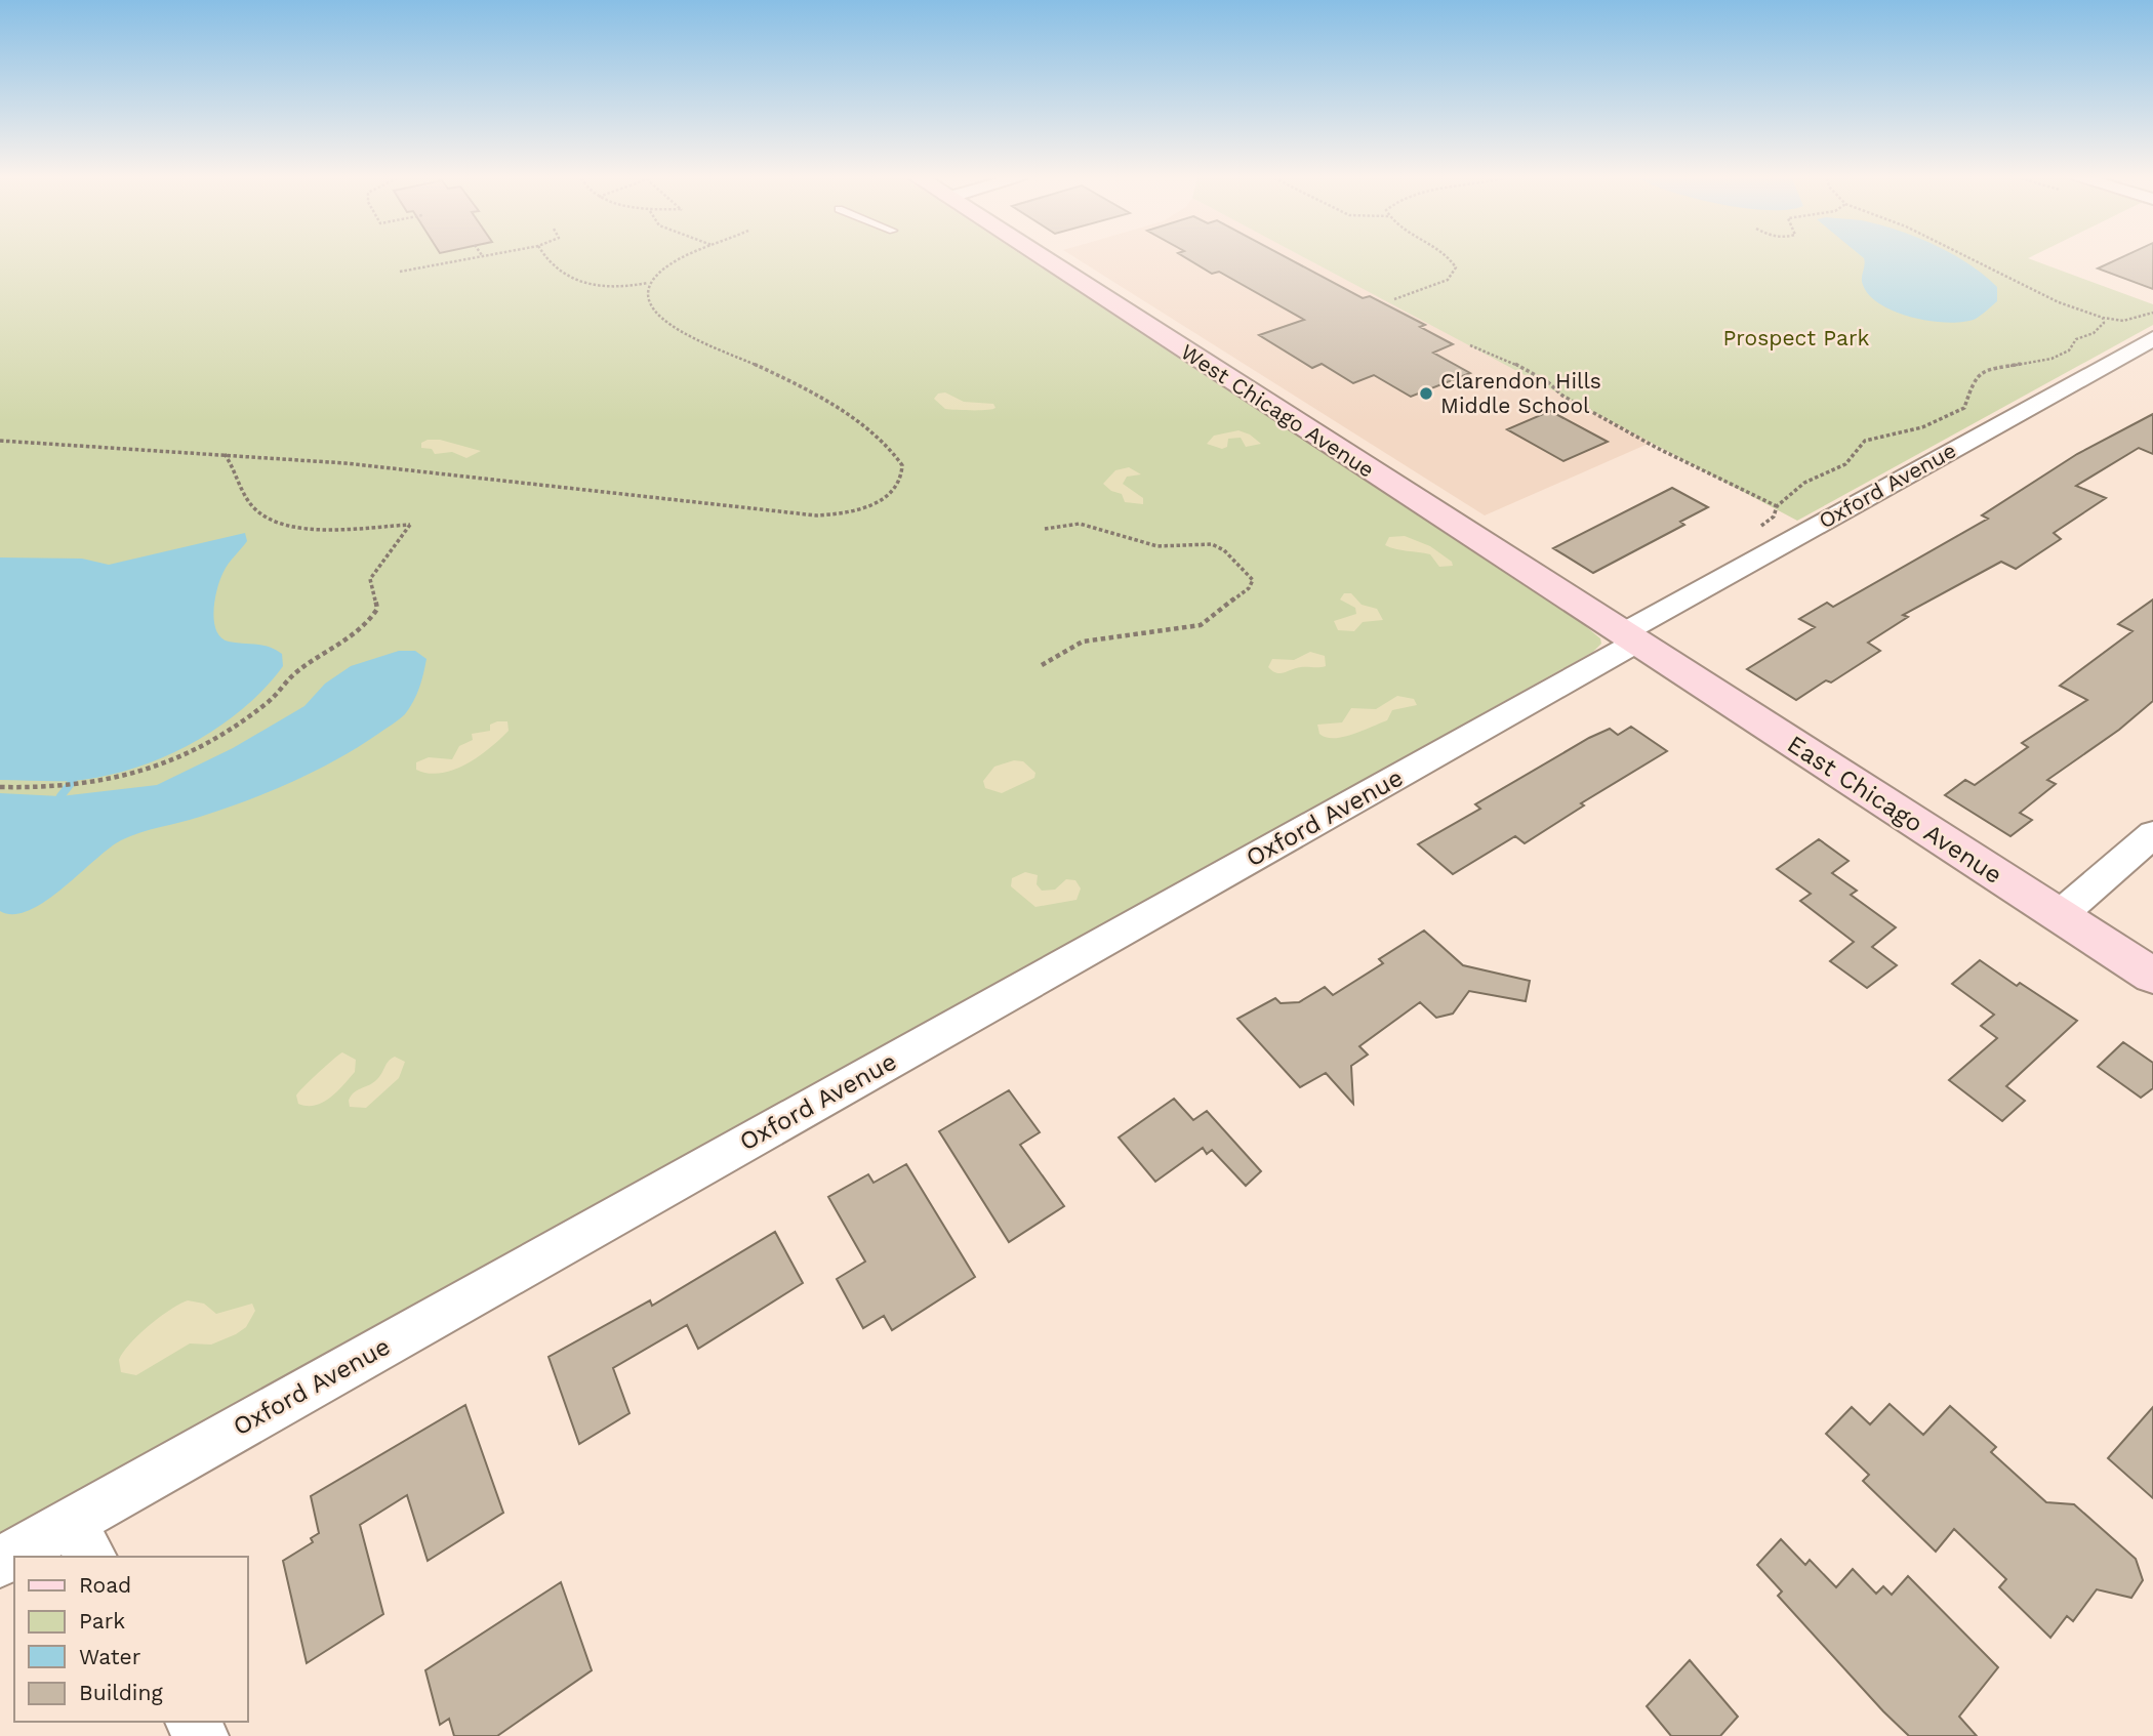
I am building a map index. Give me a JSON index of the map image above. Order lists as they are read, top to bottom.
{
  "streets": {
    "main road": ["West Chicago Avenue", "East Chicago Avenue"],
    "street": ["Oxford Avenue"]
  },
  "crossings": [
    ["West Chicago Avenue", "Oxford Avenue"],
    ["West Chicago Avenue", "East Chicago Avenue"],
    ["Oxford Avenue", "East Chicago Avenue"]
  ],
  "parks": ["Prospect Park"],
  "places": ["Clarendon Hills Middle School"],
  "legend": [
    "Road",
    "Park",
    "Water",
    "Building"
  ]
}
